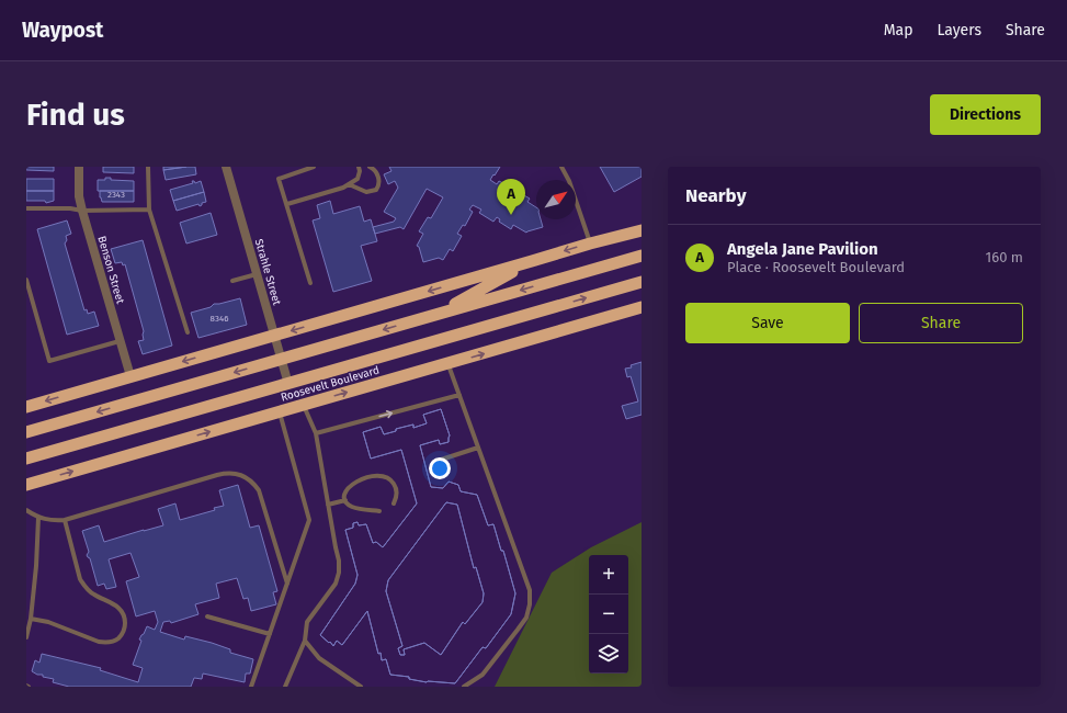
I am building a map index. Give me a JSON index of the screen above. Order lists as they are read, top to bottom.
{
  "streets": {
    "highway": ["Roosevelt Boulevard"],
    "street": ["Benson Street", "Strahle Street"]
  },
  "crossings": [
    ["Strahle Street", "Roosevelt Boulevard"]
  ],
  "house_numbers": ["2343", "8346"],
  "north": "top right",
  "page": {
    "header": "Waypost",
    "nav": ["Map", "Layers", "Share"],
    "buttons": [
      "Directions",
      ["Save", "Share"]
    ],
    "title": "Find us",
    "heading": "Nearby",
    "pins": "A",
    "list": [
      {
        "mark": "A",
        "name": "Angela Jane Pavilion",
        "note": "Place · Roosevelt Boulevard",
        "value": "160 m"
      }
    ],
    "map_buttons": ["+", "−"]
  }
}
